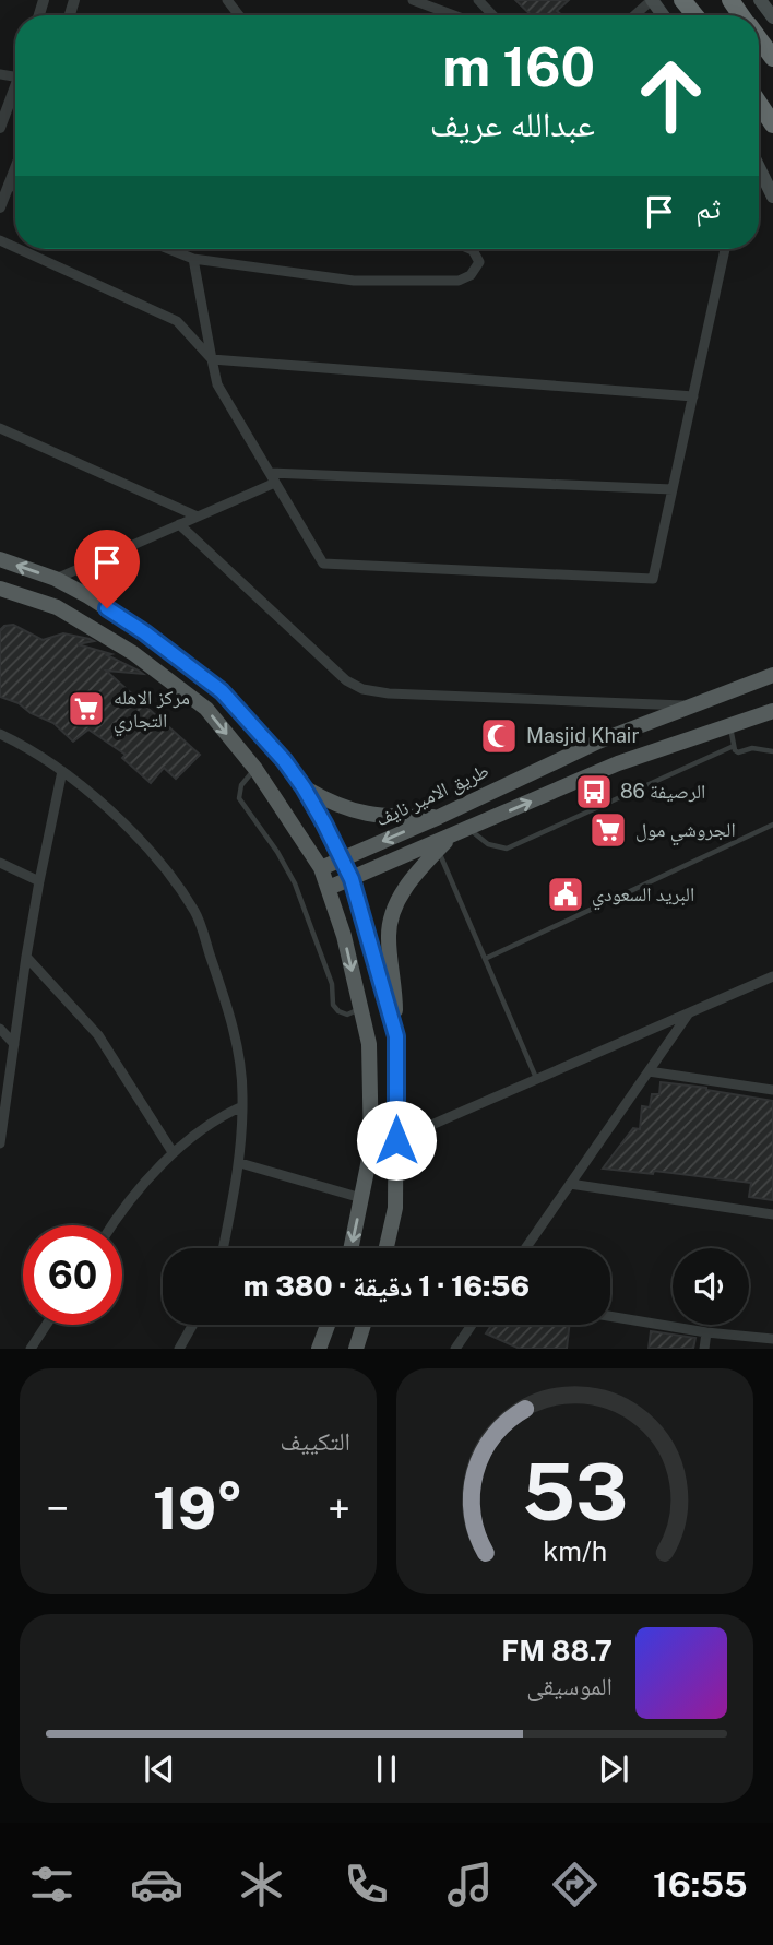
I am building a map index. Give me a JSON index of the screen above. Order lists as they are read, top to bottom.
{
  "streets": {
    "main road": ["طريق الامير نايف"]
  },
  "places": {
    "supermarket": ["مركز الاهله التجاري", "الجروشي مول"],
    "mosque": ["Masjid Khair"],
    "bus stop": ["الرصيفة 86"],
    "public building": ["البريد السعودي"]
  },
  "page": {
    "turn": ["160 m", "عبدالله عريف"],
    "then": "ثم",
    "limit": "60",
    "trip": "16:56 · 1 دقيقة · 380 m",
    "tile": "التكييف",
    "heat": ["−", "19°", "+"],
    "song": ["88.7 FM", "الموسيقى"],
    "tabs": "16:55",
    "gauge": ["53", "km/h"]
  }
}
